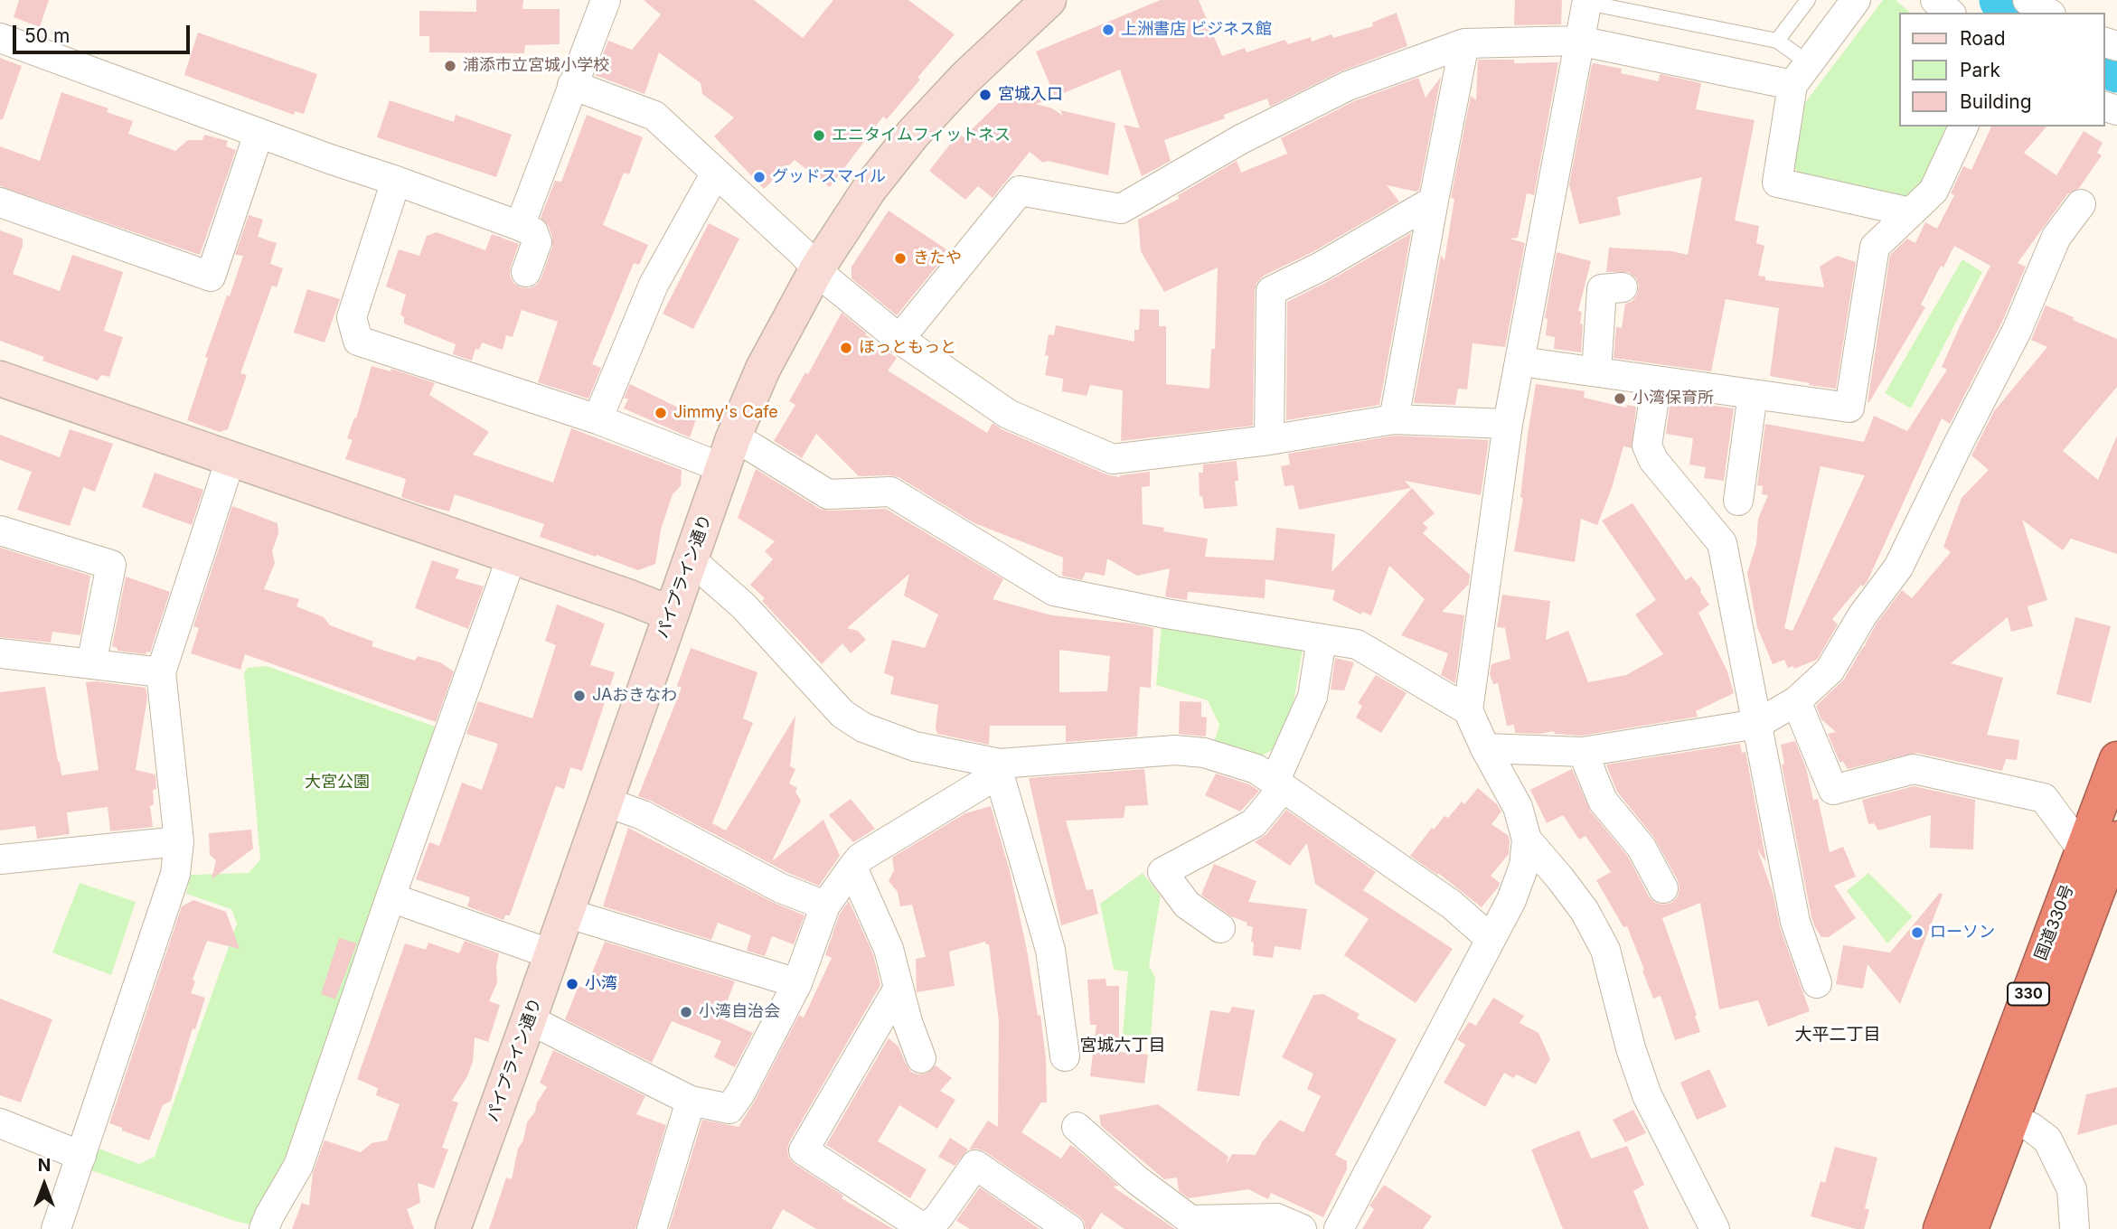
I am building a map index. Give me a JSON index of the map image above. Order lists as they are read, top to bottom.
{
  "streets": {
    "highway": ["国道330号", "330"],
    "main road": ["パイプライン通り"]
  },
  "districts": ["大平二丁目", "宮城六丁目"],
  "parks": ["大宮公園"],
  "places": [
    "上洲書店 ビジネス館",
    "浦添市立宮城小学校",
    "宮城入口",
    "エニタイムフィットネス",
    "グッドスマイル",
    "きたや",
    "ほっともっと",
    "小湾保育所",
    "Jimmy's Cafe",
    "JAおきなわ",
    "ローソン",
    "小湾",
    "小湾自治会"
  ],
  "legend": ["Road", "Park", "Building"],
  "scale_bar": "50 m",
  "north": "top"
}
